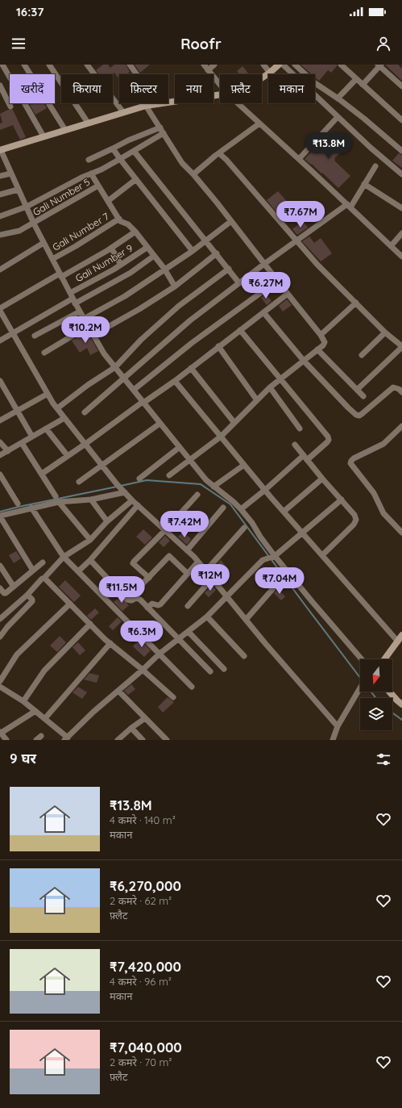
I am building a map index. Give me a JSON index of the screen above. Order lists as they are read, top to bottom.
{
  "streets": {
    "street": ["Gali Number 5", "Gali Number 7", "Gali Number 9"]
  },
  "north": "bottom",
  "page": {
    "status": "16:37",
    "header": "Roofr",
    "chip": [
      "खरीदें",
      "किराया",
      "फ़िल्टर",
      "नया",
      "फ़्लैट",
      "मकान"
    ],
    "price": [
      "₹13.8M",
      "₹7.67M",
      "₹6.27M",
      "₹10.2M",
      "₹7.42M",
      "₹12M",
      "₹7.04M",
      "₹11.5M",
      "₹6.3M"
    ],
    "heading": "9 घर",
    "list": [
      {
        "name": "₹13.8M",
        "note": "4 कमरे · 140 m² · मकान"
      },
      {
        "name": "₹6,270,000",
        "note": "2 कमरे · 62 m² · फ़्लैट"
      },
      {
        "name": "₹7,420,000",
        "note": "4 कमरे · 96 m² · मकान"
      },
      {
        "name": "₹7,040,000",
        "note": "2 कमरे · 70 m² · फ़्लैट"
      }
    ]
  }
}
